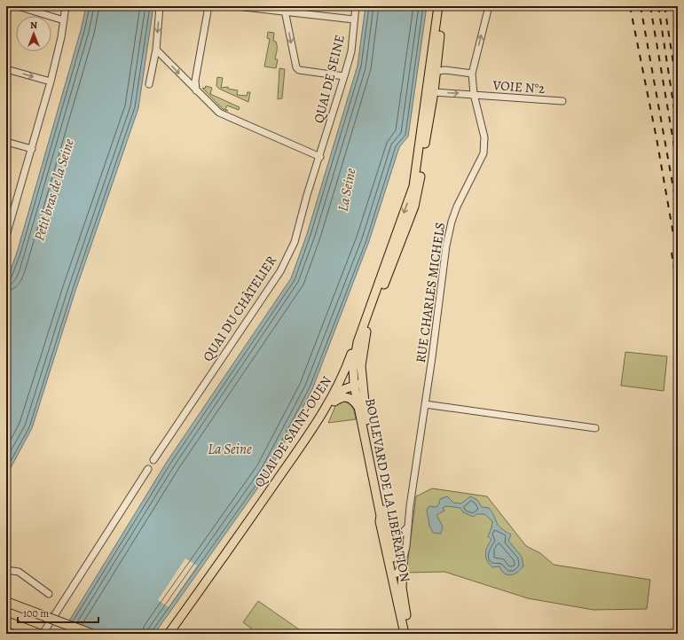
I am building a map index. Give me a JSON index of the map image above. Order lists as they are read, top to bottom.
{
  "streets": {
    "main road": ["QUAI DE SAINT-OUEN", "BOULEVARD DE LA LIBÉRATION"],
    "street": [
      "QUAI DE SEINE",
      "VOIE N°2",
      "RUE CHARLES MICHELS",
      "QUAI DU CHÂTELIER"
    ]
  },
  "crossings": [
    ["QUAI DE SEINE", "QUAI DU CHÂTELIER"],
    ["VOIE N°2", "RUE CHARLES MICHELS"],
    ["VOIE N°2", "QUAI DE SAINT-OUEN"],
    ["RUE CHARLES MICHELS", "BOULEVARD DE LA LIBÉRATION"],
    ["QUAI DE SAINT-OUEN", "BOULEVARD DE LA LIBÉRATION"]
  ],
  "water": ["Petit bras de la Seine", "La Seine"],
  "scale_bar": "100 m",
  "north": "top"
}
